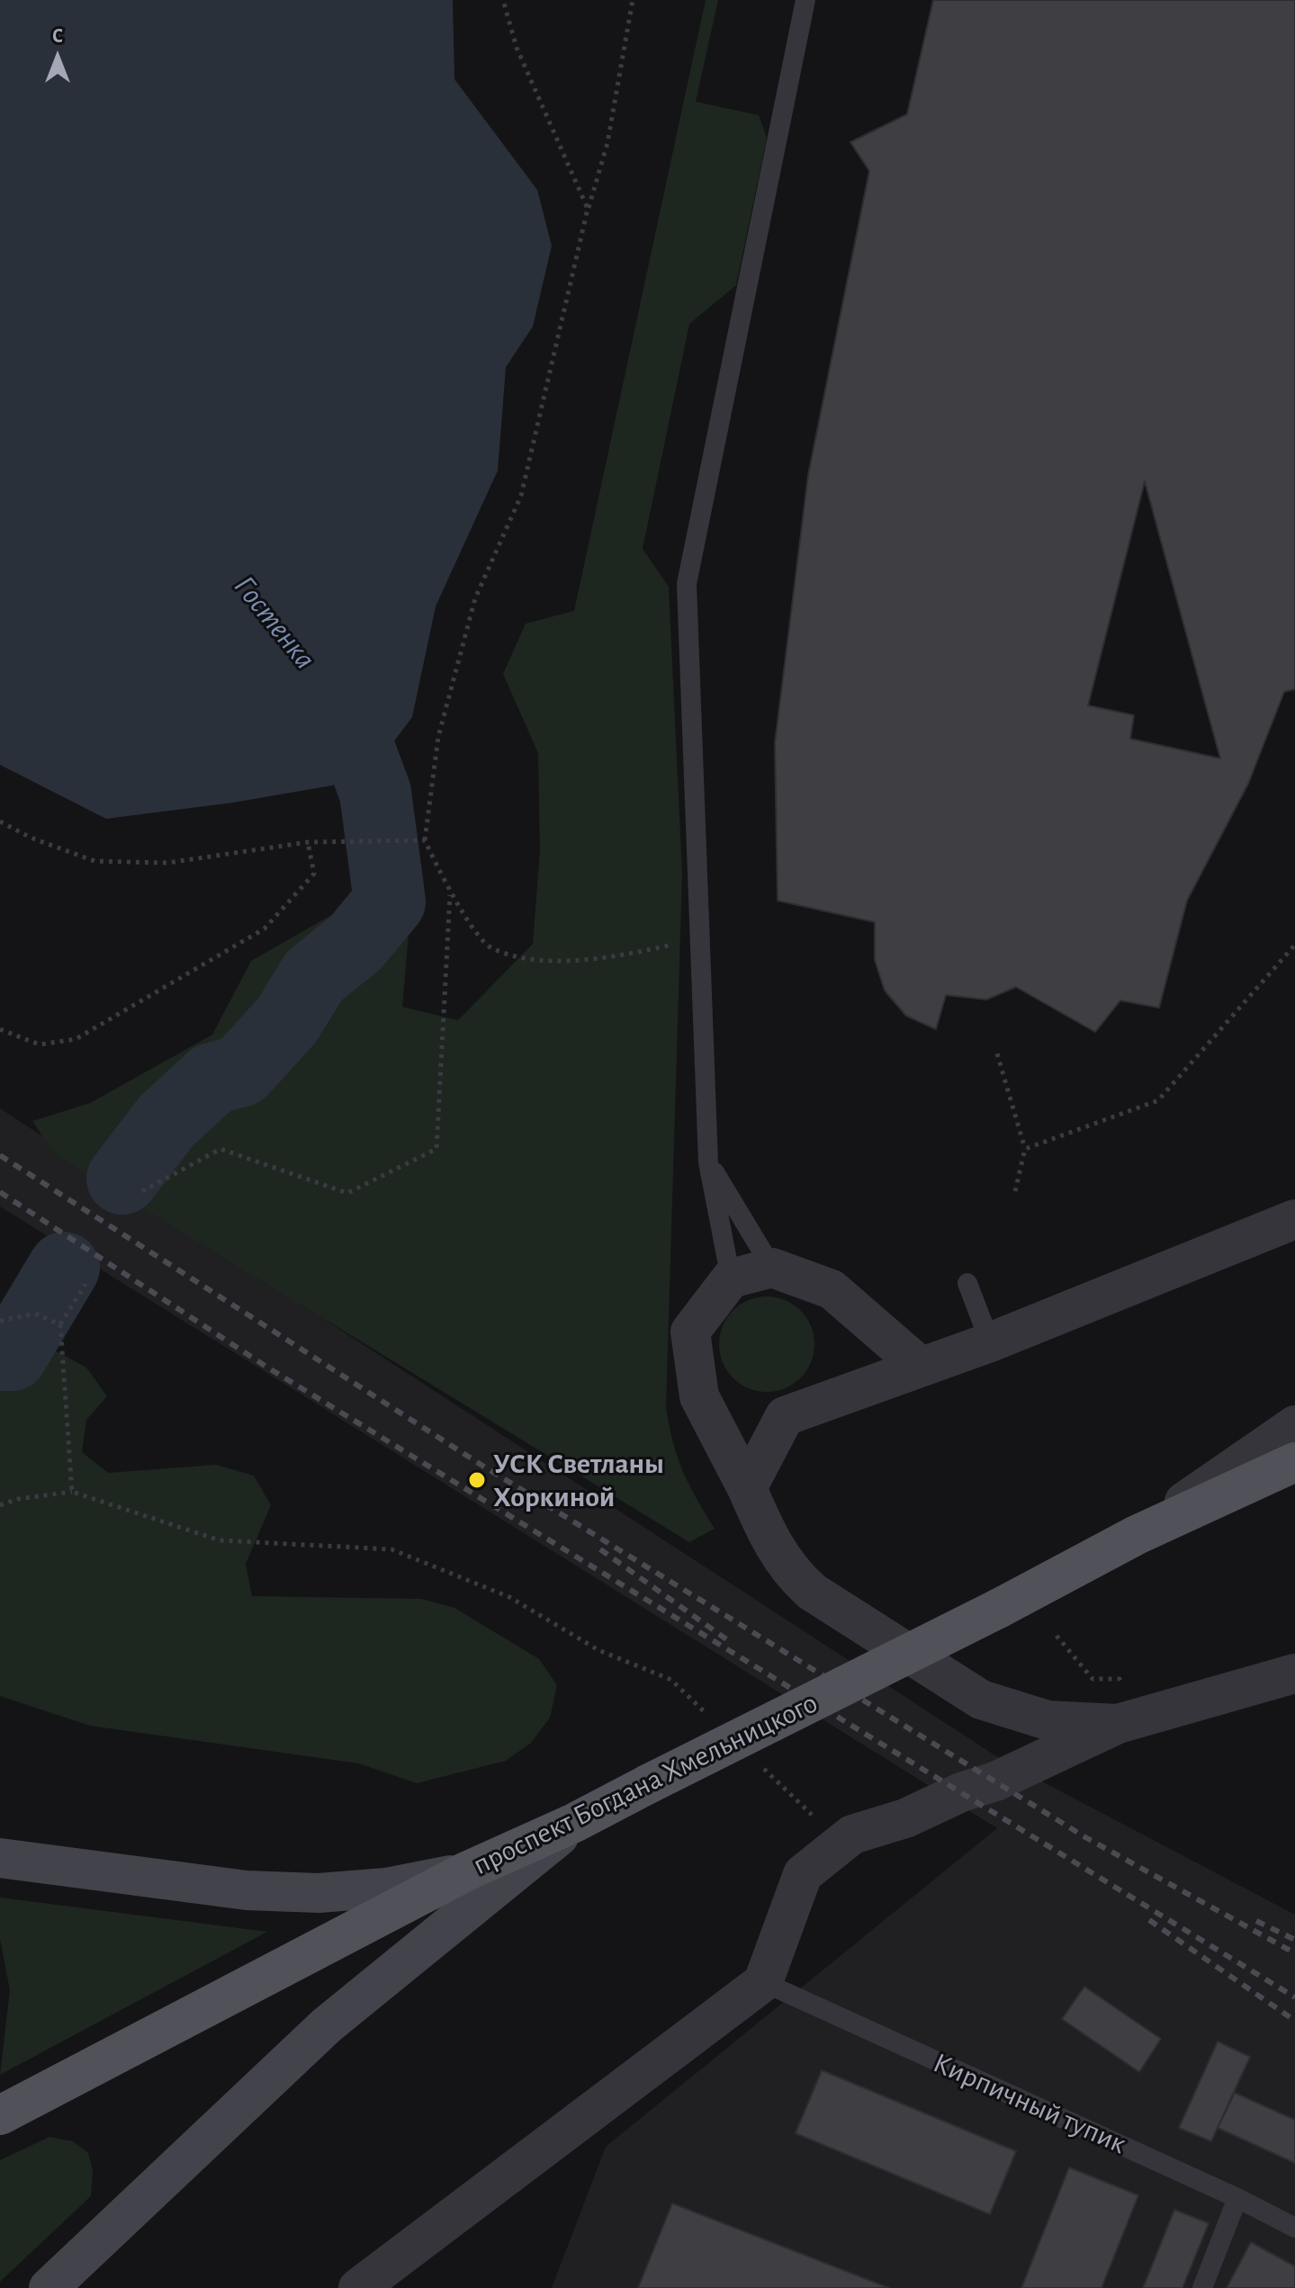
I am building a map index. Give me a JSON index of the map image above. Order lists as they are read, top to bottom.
{
  "streets": {
    "main road": ["проспект Богдана Хмельницкого"],
    "lane": ["Кирпичный тупик"]
  },
  "water": ["Гостенка"],
  "places": ["УСК Светланы Хоркиной"],
  "north": "top"
}
